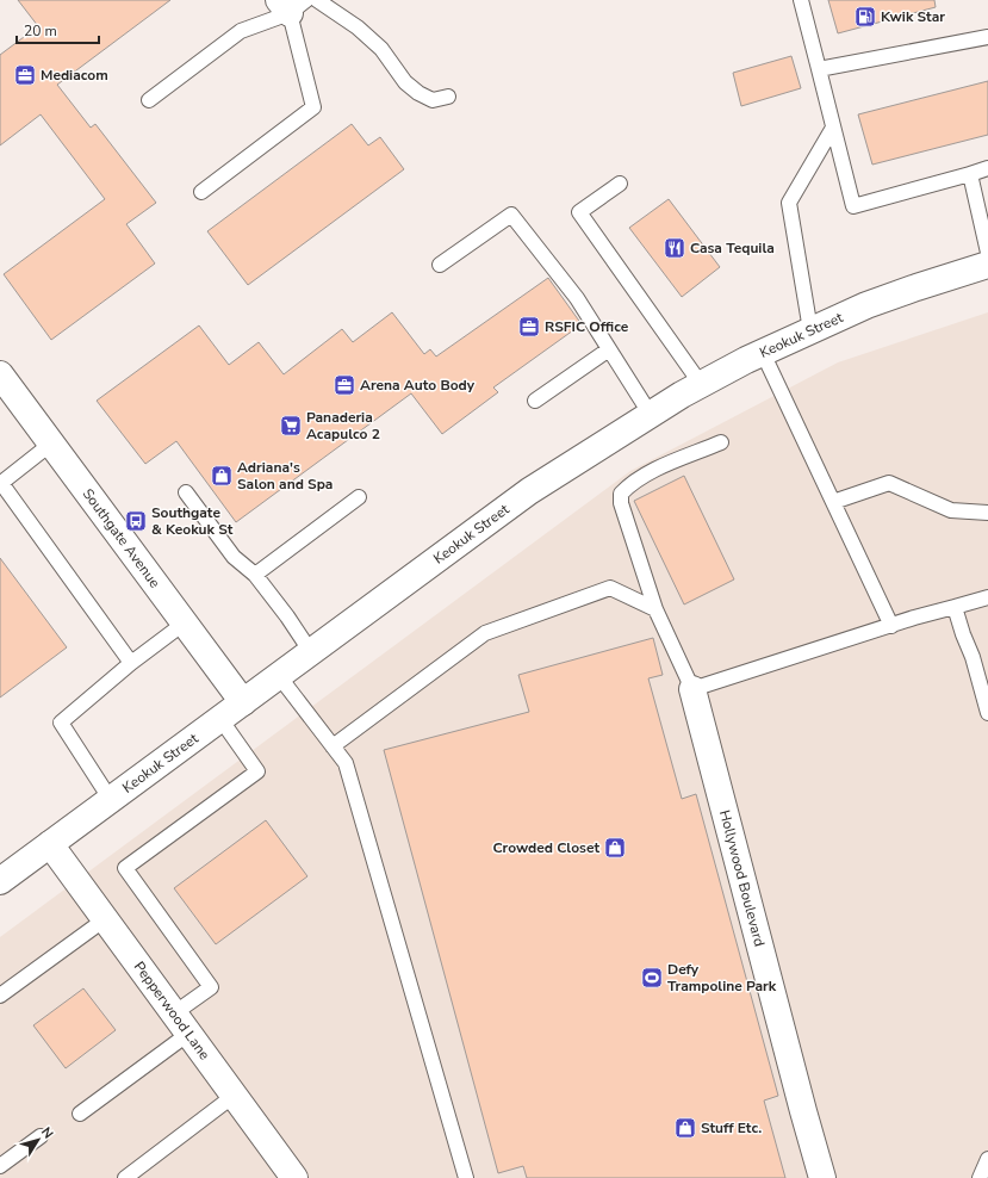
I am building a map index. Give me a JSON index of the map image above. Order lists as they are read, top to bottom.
{
  "streets": {
    "street": [
      "Keokuk Street",
      "Southgate Avenue",
      "Hollywood Boulevard",
      "Pepperwood Lane"
    ]
  },
  "crossings": [
    ["Keokuk Street", "Southgate Avenue"],
    ["Keokuk Street", "Pepperwood Lane"]
  ],
  "places": {
    "fuel station": ["Kwik Star"],
    "office": ["Mediacom", "RSFIC Office", "Arena Auto Body"],
    "restaurant": ["Casa Tequila"],
    "supermarket": ["Panaderia Acapulco 2"],
    "shop": ["Adriana's Salon and Spa", "Crowded Closet", "Stuff Etc."],
    "bus stop": ["Southgate & Keokuk St"],
    "sports": ["Defy Trampoline Park"]
  },
  "scale_bar": "20 m",
  "north": "top right"
}
